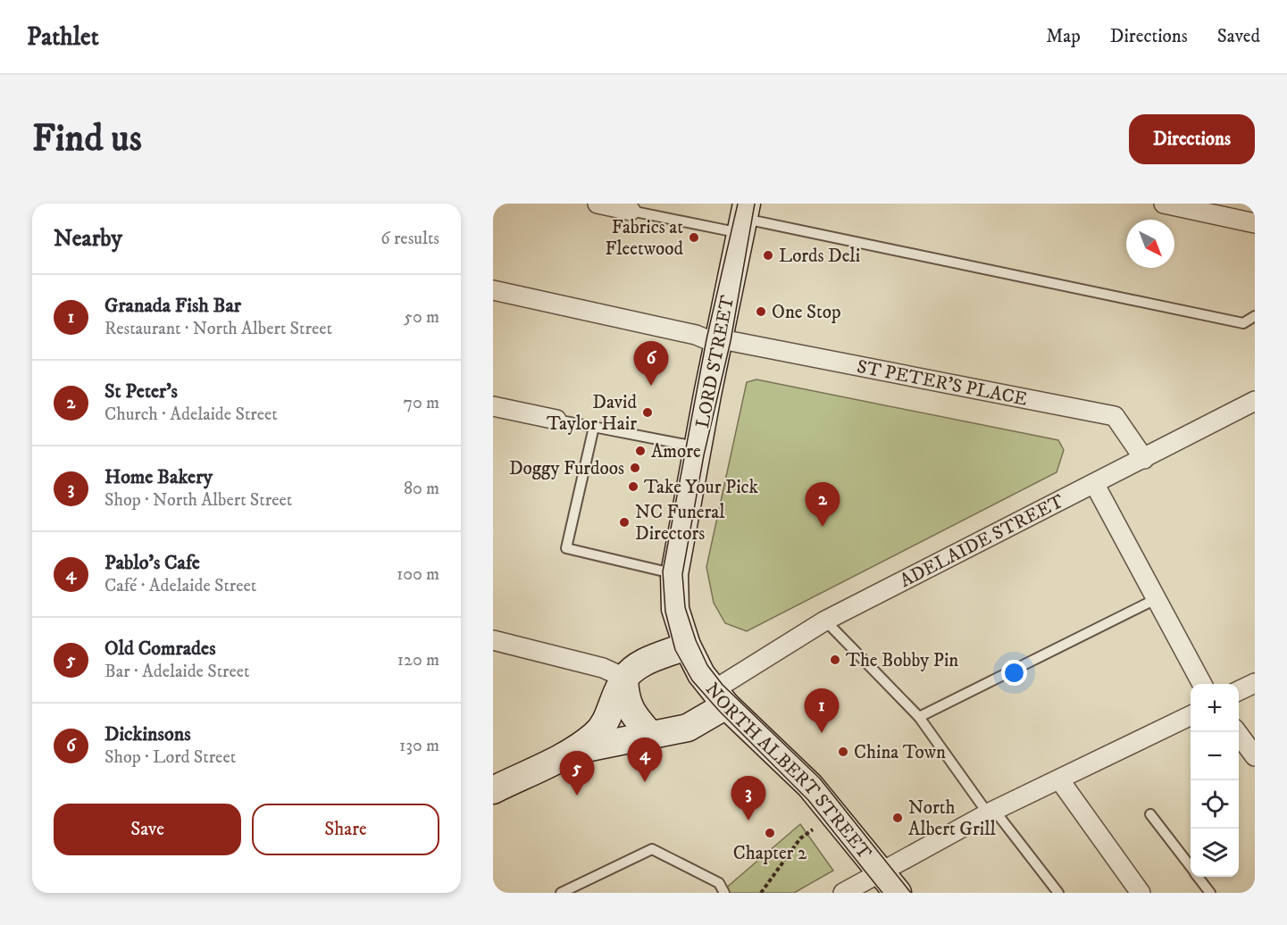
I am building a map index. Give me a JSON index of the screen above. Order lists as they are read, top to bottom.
{
  "streets": {
    "street": [
      "LORD STREET",
      "ST PETER'S PLACE",
      "ADELAIDE STREET",
      "NORTH ALBERT STREET"
    ]
  },
  "crossings": [
    ["LORD STREET", "ST PETER'S PLACE"],
    ["LORD STREET", "ADELAIDE STREET"],
    ["LORD STREET", "NORTH ALBERT STREET"],
    ["ST PETER'S PLACE", "ADELAIDE STREET"],
    ["ADELAIDE STREET", "NORTH ALBERT STREET"]
  ],
  "places": [
    "Fabrics at Fleetwood",
    "Lords Deli",
    "One Stop",
    "David Taylor Hair",
    "Amore",
    "Doggy Furdoos",
    "Take Your Pick",
    "NC Funeral Directors",
    "The Bobby Pin",
    "China Town",
    "North Albert Grill",
    "Chapter 2"
  ],
  "north": "bottom right",
  "page": {
    "header": "Pathlet",
    "nav": ["Map", "Directions", "Saved"],
    "buttons": [
      "Directions",
      ["Save", "Share"]
    ],
    "title": "Find us",
    "heading": ["Nearby", "6 results"],
    "list": [
      {
        "mark": "1",
        "name": "Granada Fish Bar",
        "note": "Restaurant · North Albert Street",
        "value": "50 m"
      },
      {
        "mark": "2",
        "name": "St Peter's",
        "note": "Church · Adelaide Street",
        "value": "70 m"
      },
      {
        "mark": "3",
        "name": "Home Bakery",
        "note": "Shop · North Albert Street",
        "value": "80 m"
      },
      {
        "mark": "4",
        "name": "Pablo's Cafe",
        "note": "Café · Adelaide Street",
        "value": "100 m"
      },
      {
        "mark": "5",
        "name": "Old Comrades",
        "note": "Bar · Adelaide Street",
        "value": "120 m"
      },
      {
        "mark": "6",
        "name": "Dickinsons",
        "note": "Shop · Lord Street",
        "value": "130 m"
      }
    ],
    "pins": [
      "6",
      "2",
      "1",
      "4",
      "5",
      "3"
    ],
    "map_buttons": ["+", "−"]
  }
}
